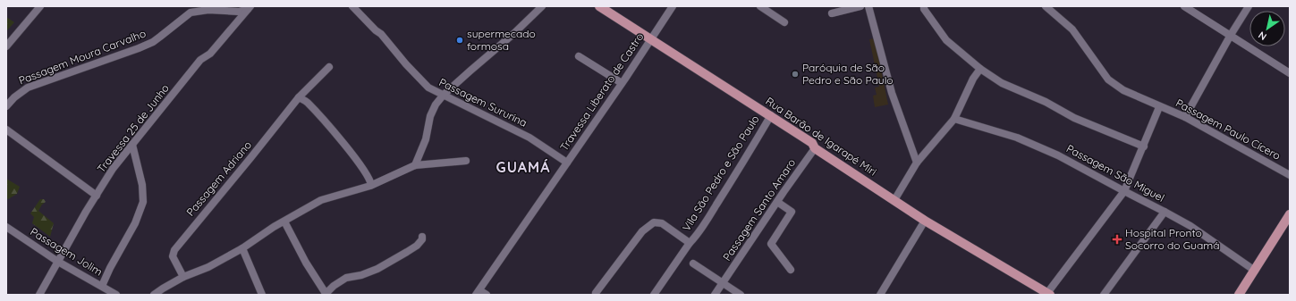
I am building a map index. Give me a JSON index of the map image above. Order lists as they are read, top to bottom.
{
  "streets": {
    "main road": ["Rua Barão de Igarapé Miri"],
    "street": [
      "Passagem Moura Carvalho",
      "Travessa Liberato de Castro",
      "Passagem Sururina",
      "Travessa 25 de Junho",
      "Passagem Paulo Cícero",
      "Vila São Pedro e São Paulo",
      "Passagem São Miguel",
      "Passagem Adriano",
      "Passagem Santo Amaro",
      "Passagem Jolim"
    ]
  },
  "crossings": [
    ["Passagem Moura Carvalho", "Travessa 25 de Junho"],
    ["Travessa Liberato de Castro", "Passagem Sururina"],
    ["Travessa Liberato de Castro", "Rua Barão de Igarapé Miri"],
    ["Travessa 25 de Junho", "Passagem Jolim"],
    ["Rua Barão de Igarapé Miri", "Vila São Pedro e São Paulo"],
    ["Rua Barão de Igarapé Miri", "Passagem Santo Amaro"]
  ],
  "districts": ["GUAMÁ"],
  "places": {
    "other": ["supermecado formosa", "Paróquia de São Pedro e São Paulo"],
    "health": ["Hospital Pronto Socorro do Guamá"]
  },
  "north": "bottom left"
}
